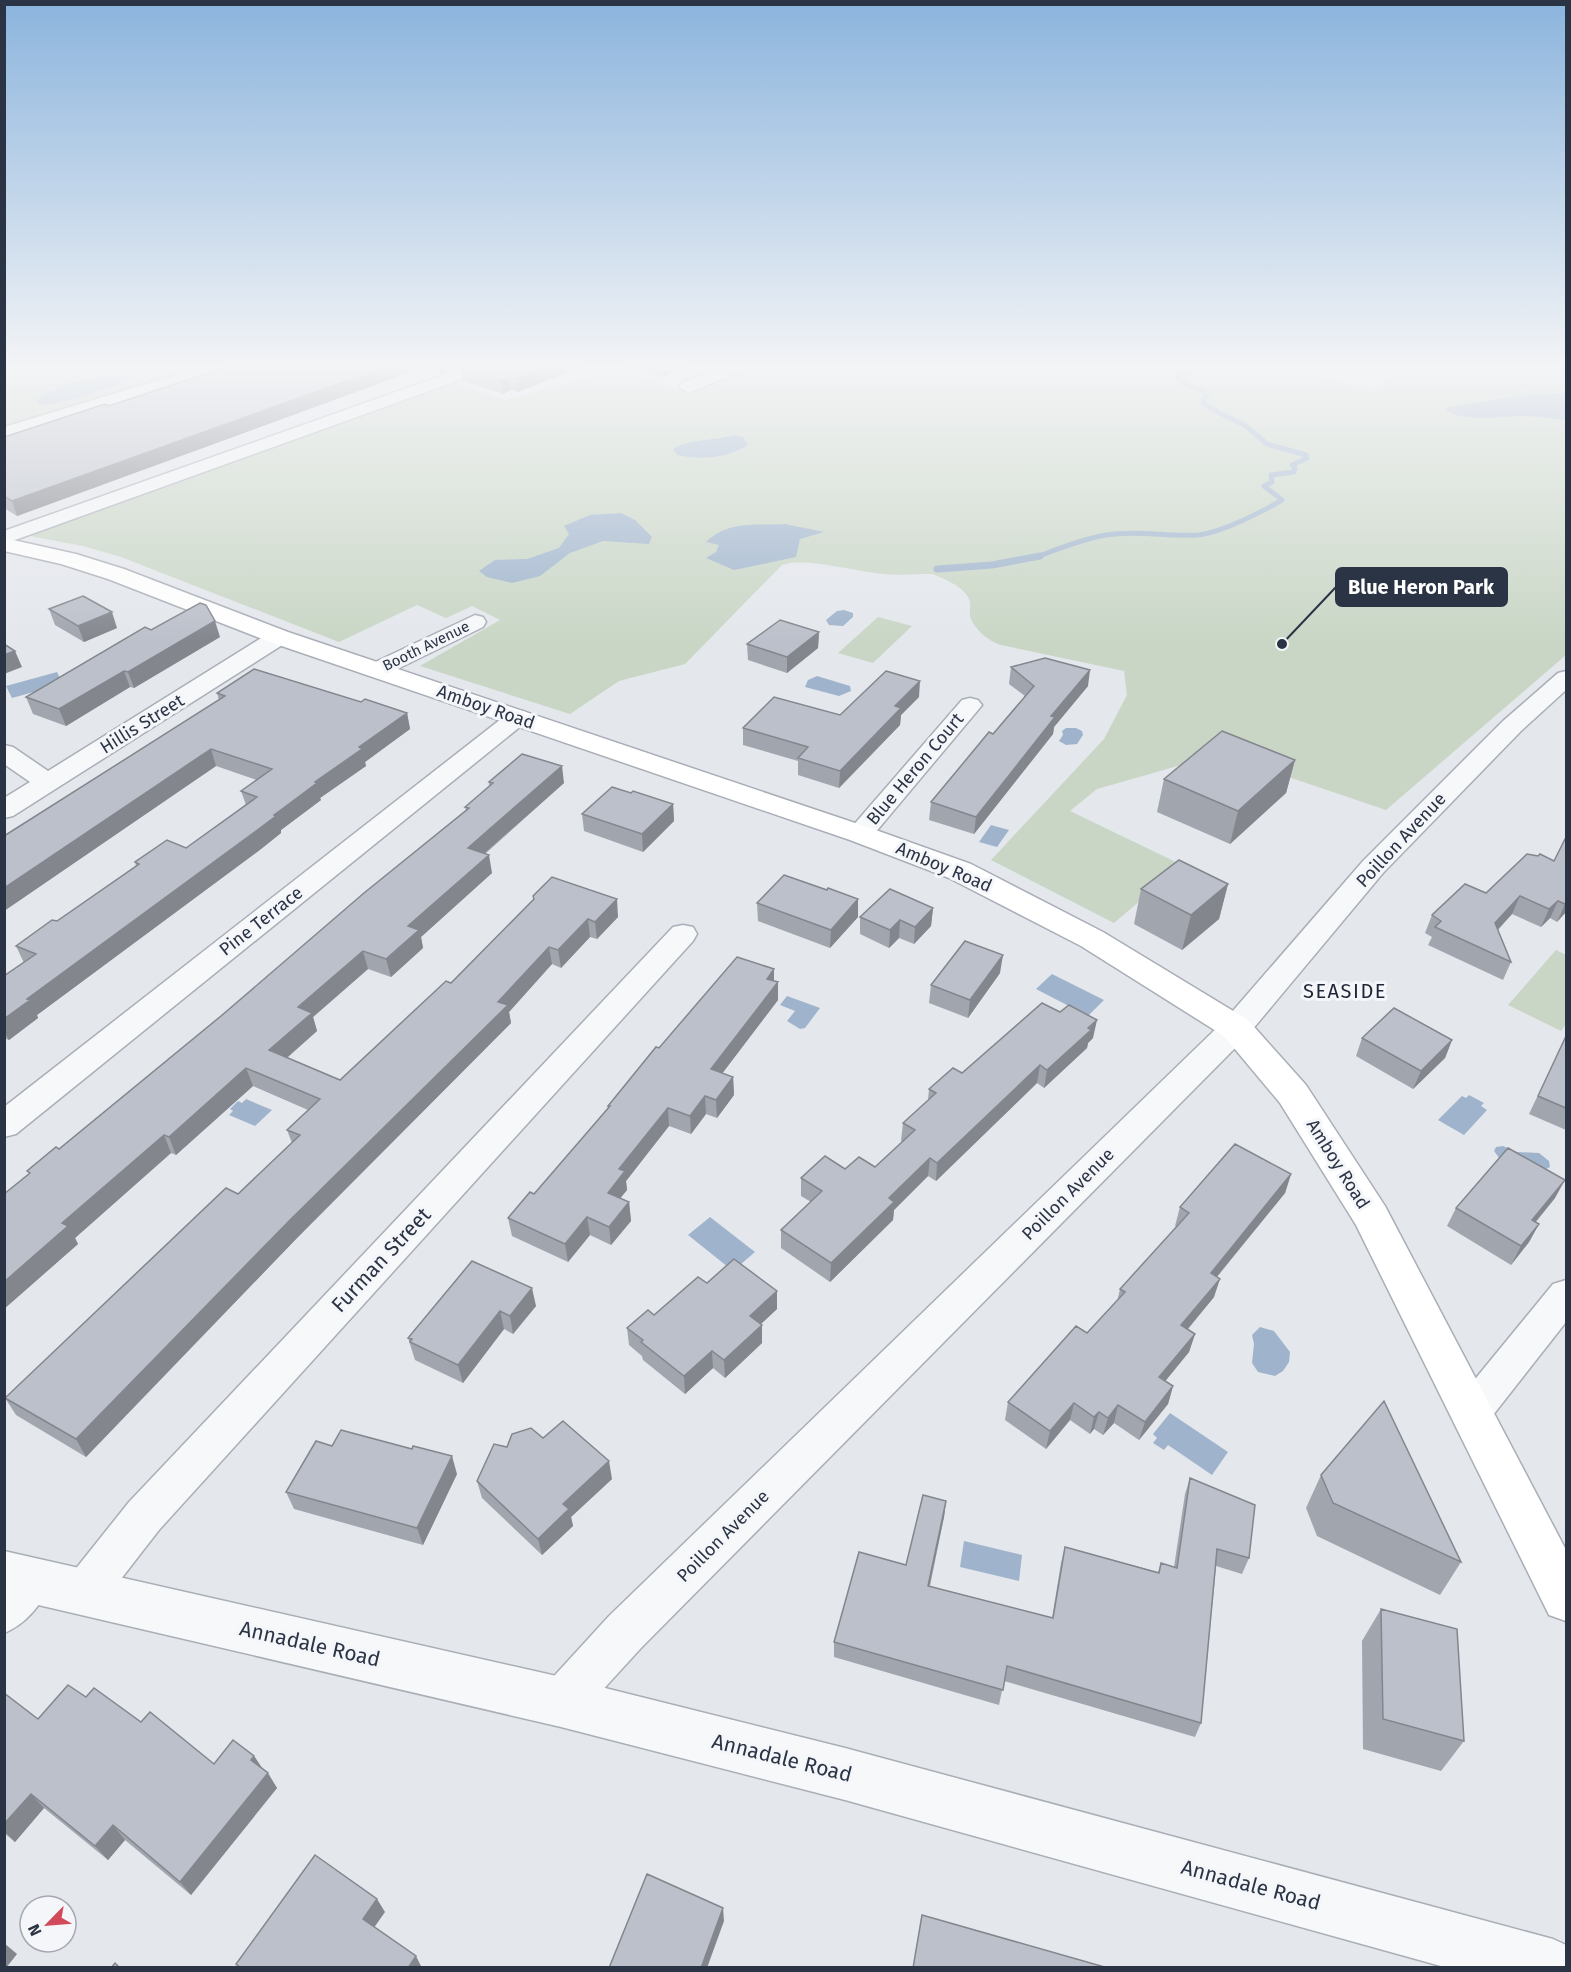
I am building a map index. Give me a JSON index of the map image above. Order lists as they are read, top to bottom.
{
  "streets": {
    "main road": ["Amboy Road"],
    "street": [
      "Booth Avenue",
      "Hillis Street",
      "Blue Heron Court",
      "Poillon Avenue",
      "Pine Terrace",
      "Furman Street",
      "Annadale Road"
    ]
  },
  "crossings": [
    ["Booth Avenue", "Amboy Road"],
    ["Amboy Road", "Hillis Street"],
    ["Amboy Road", "Blue Heron Court"],
    ["Amboy Road", "Poillon Avenue"],
    ["Amboy Road", "Pine Terrace"],
    ["Poillon Avenue", "Annadale Road"],
    ["Furman Street", "Annadale Road"]
  ],
  "districts": ["SEASIDE"],
  "places": ["Blue Heron Park"],
  "north": "bottom left"
}
